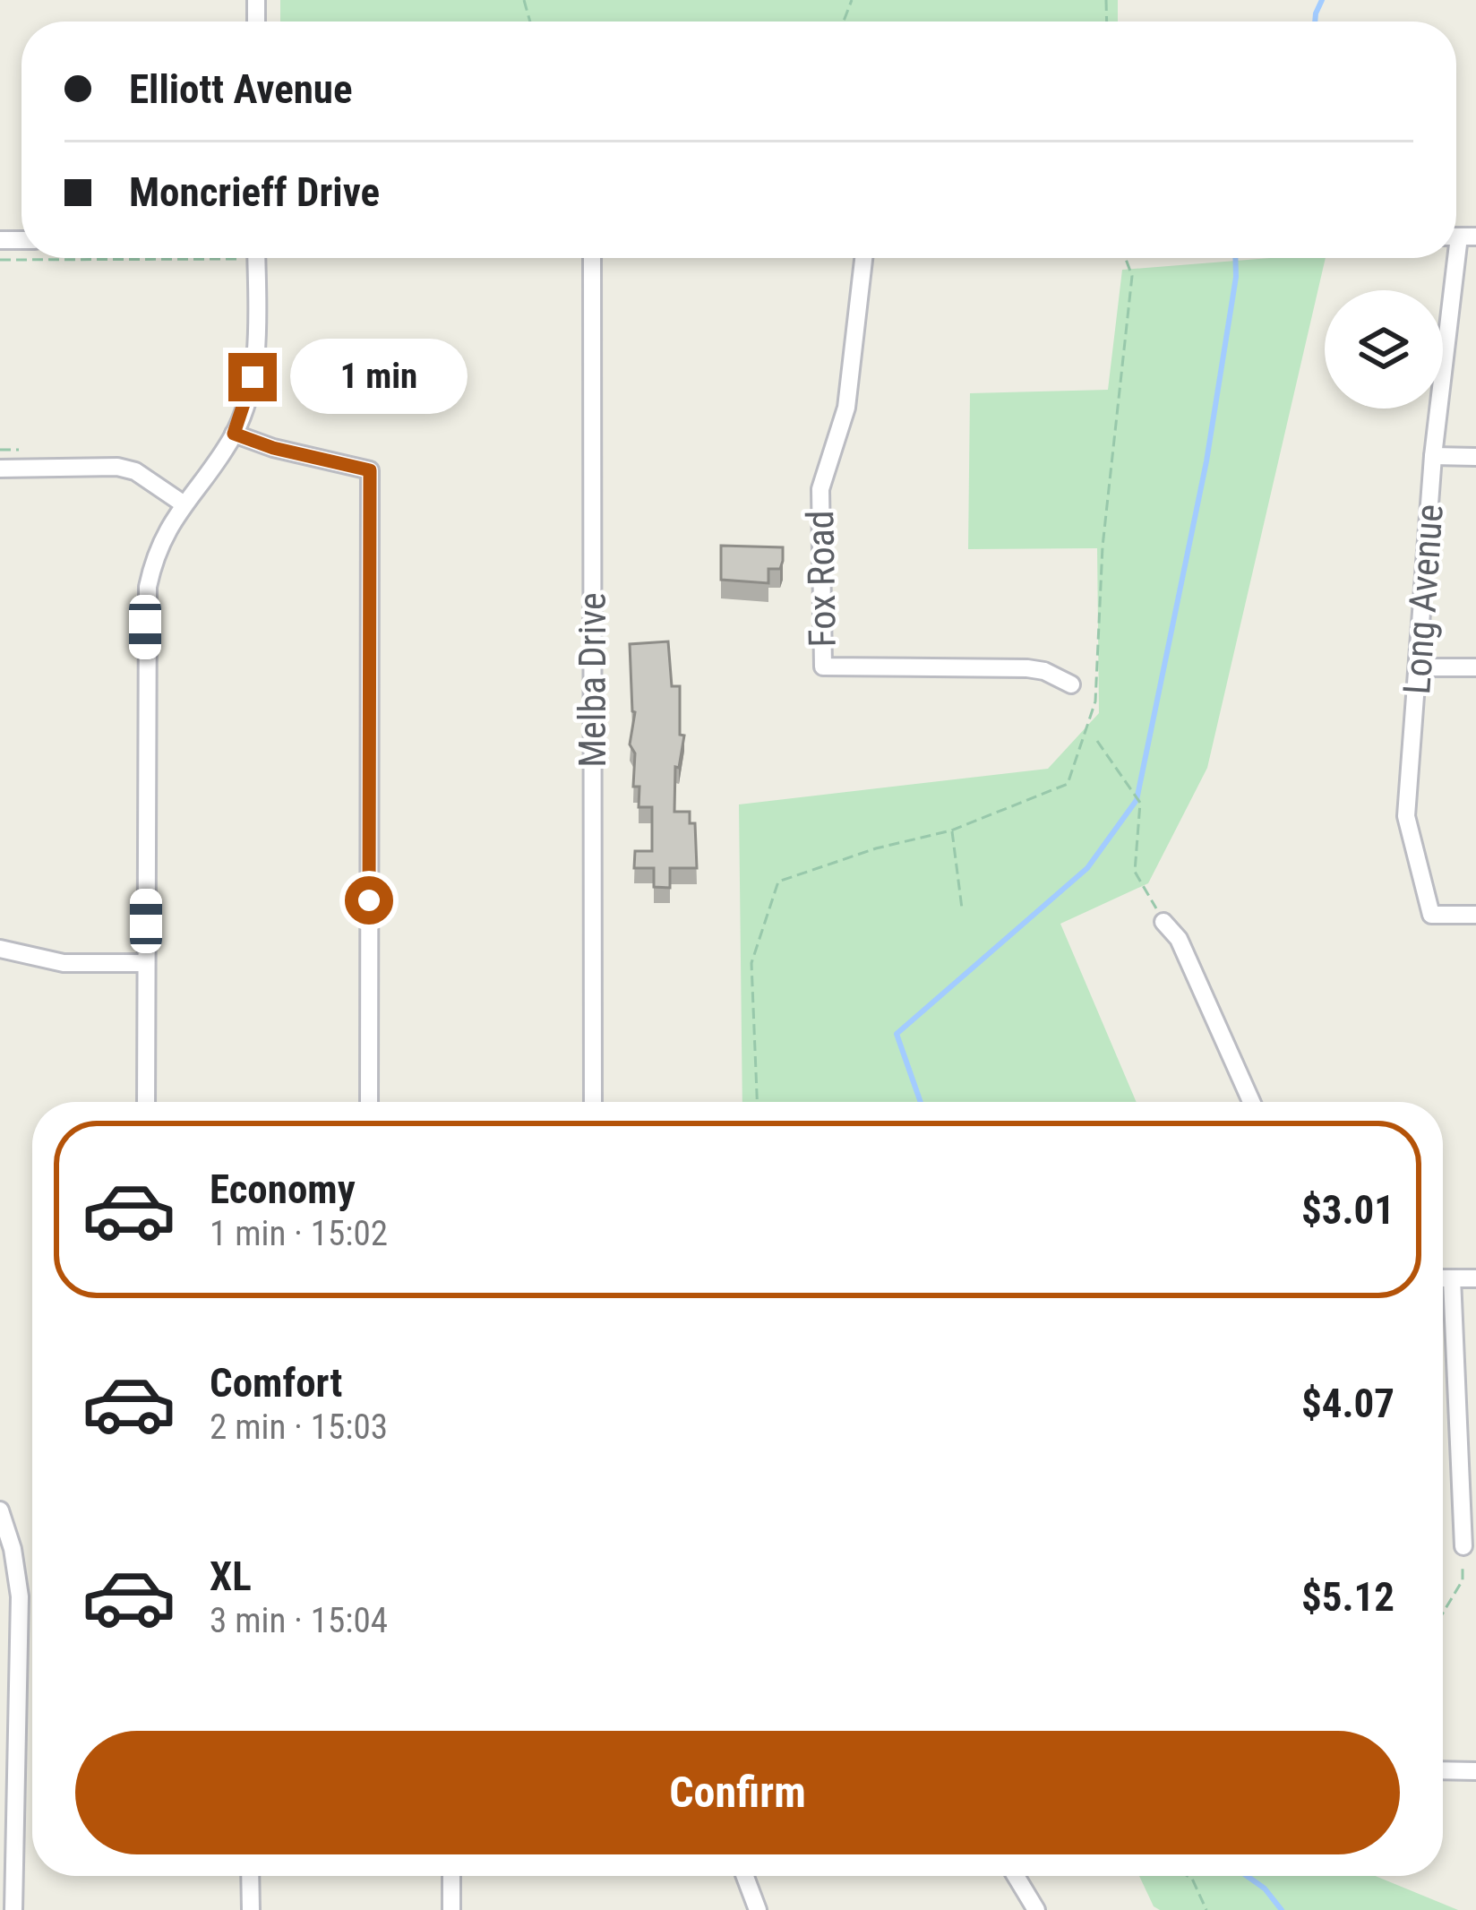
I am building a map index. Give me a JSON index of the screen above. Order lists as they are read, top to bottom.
{
  "streets": {
    "street": ["Fox Road", "Long Avenue", "Melba Drive"]
  },
  "page": {
    "banner": ["Elliott Avenue", "Moncrieff Drive"],
    "bubble": "1 min",
    "list": [
      {
        "name": "Economy",
        "note": "1 min · 15:02",
        "value": "$3.01"
      },
      {
        "name": "Comfort",
        "note": "2 min · 15:03",
        "value": "$4.07"
      },
      {
        "name": "XL",
        "note": "3 min · 15:04",
        "value": "$5.12"
      }
    ],
    "buttons": "Confirm"
  }
}
